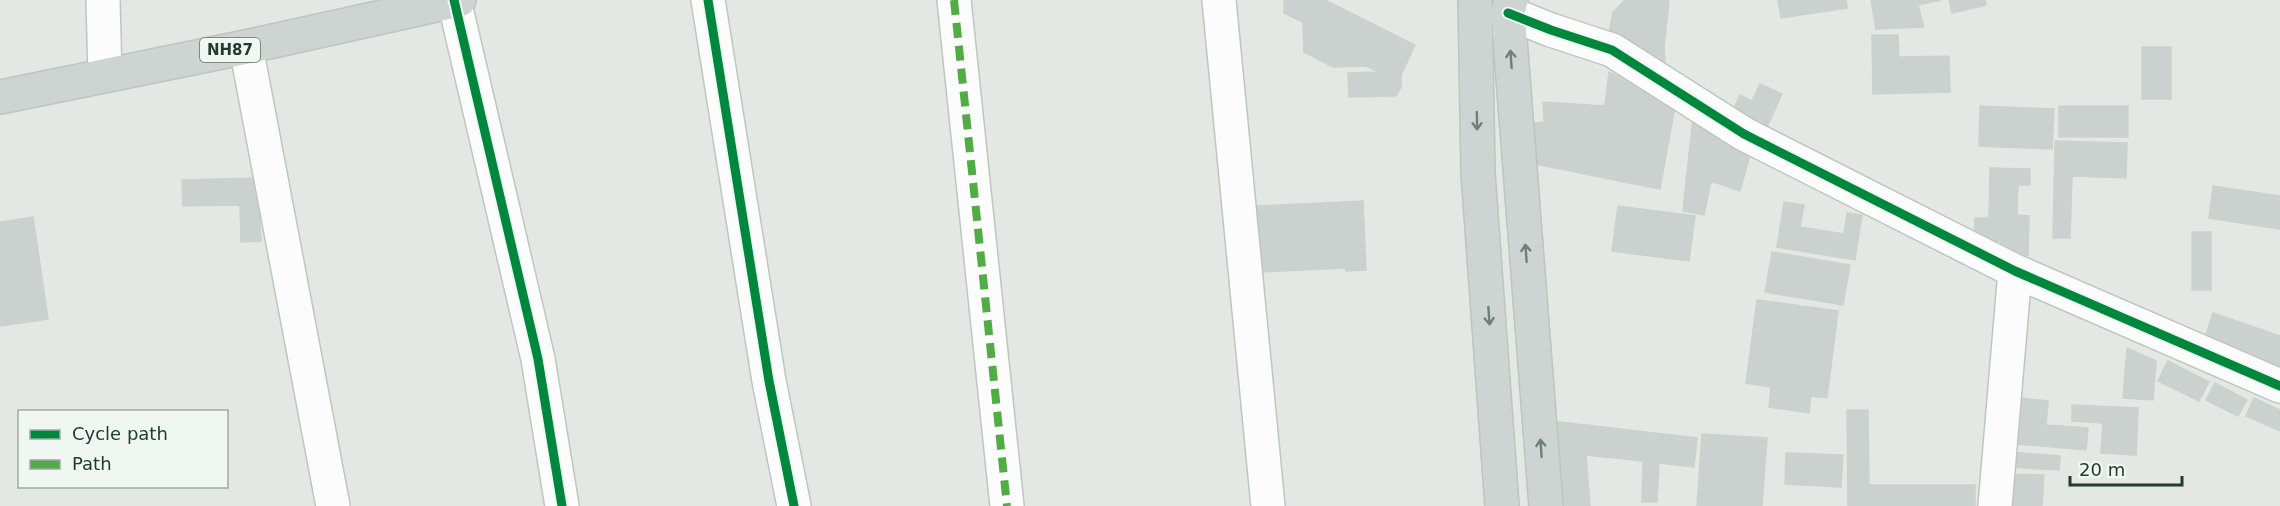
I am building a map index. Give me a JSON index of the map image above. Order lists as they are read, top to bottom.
{
  "streets": {
    "main road": ["NH87"]
  },
  "legend": ["Cycle path", "Path"],
  "scale_bar": "20 m"
}
